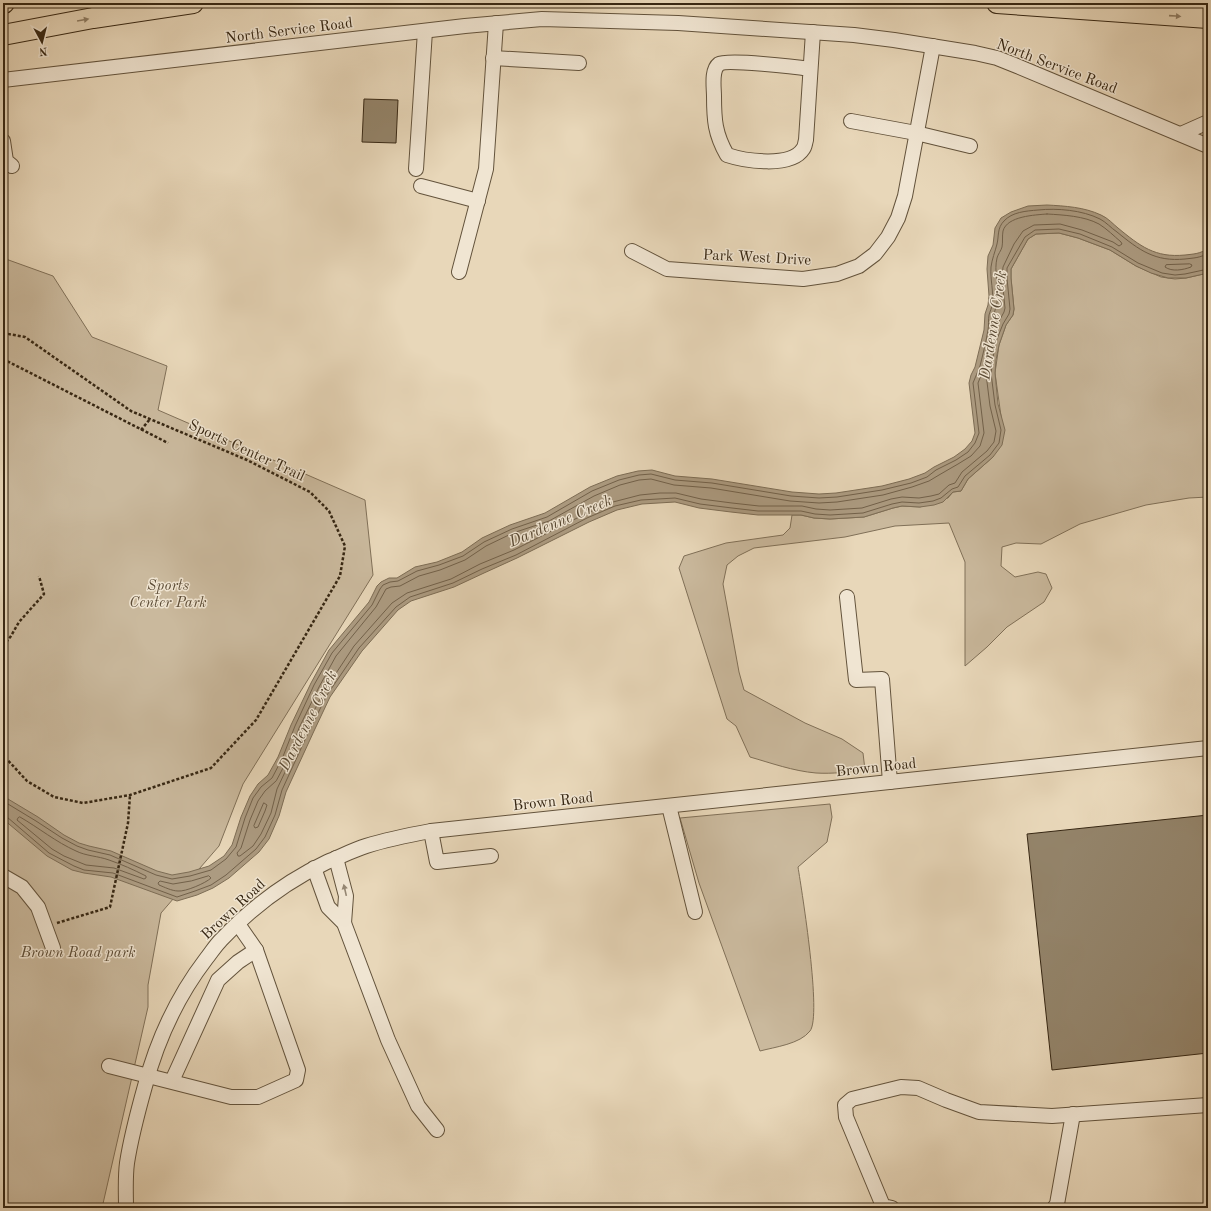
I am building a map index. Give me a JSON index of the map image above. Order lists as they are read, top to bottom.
{
  "streets": {
    "street": ["North Service Road", "Park West Drive", "Brown Road"],
    "path": ["Sports Center Trail"]
  },
  "crossings": [
    ["North Service Road", "Park West Drive"]
  ],
  "water": ["Dardenne Creek"],
  "parks": ["Sports Center Park", "Brown Road park"],
  "north": "bottom"
}
